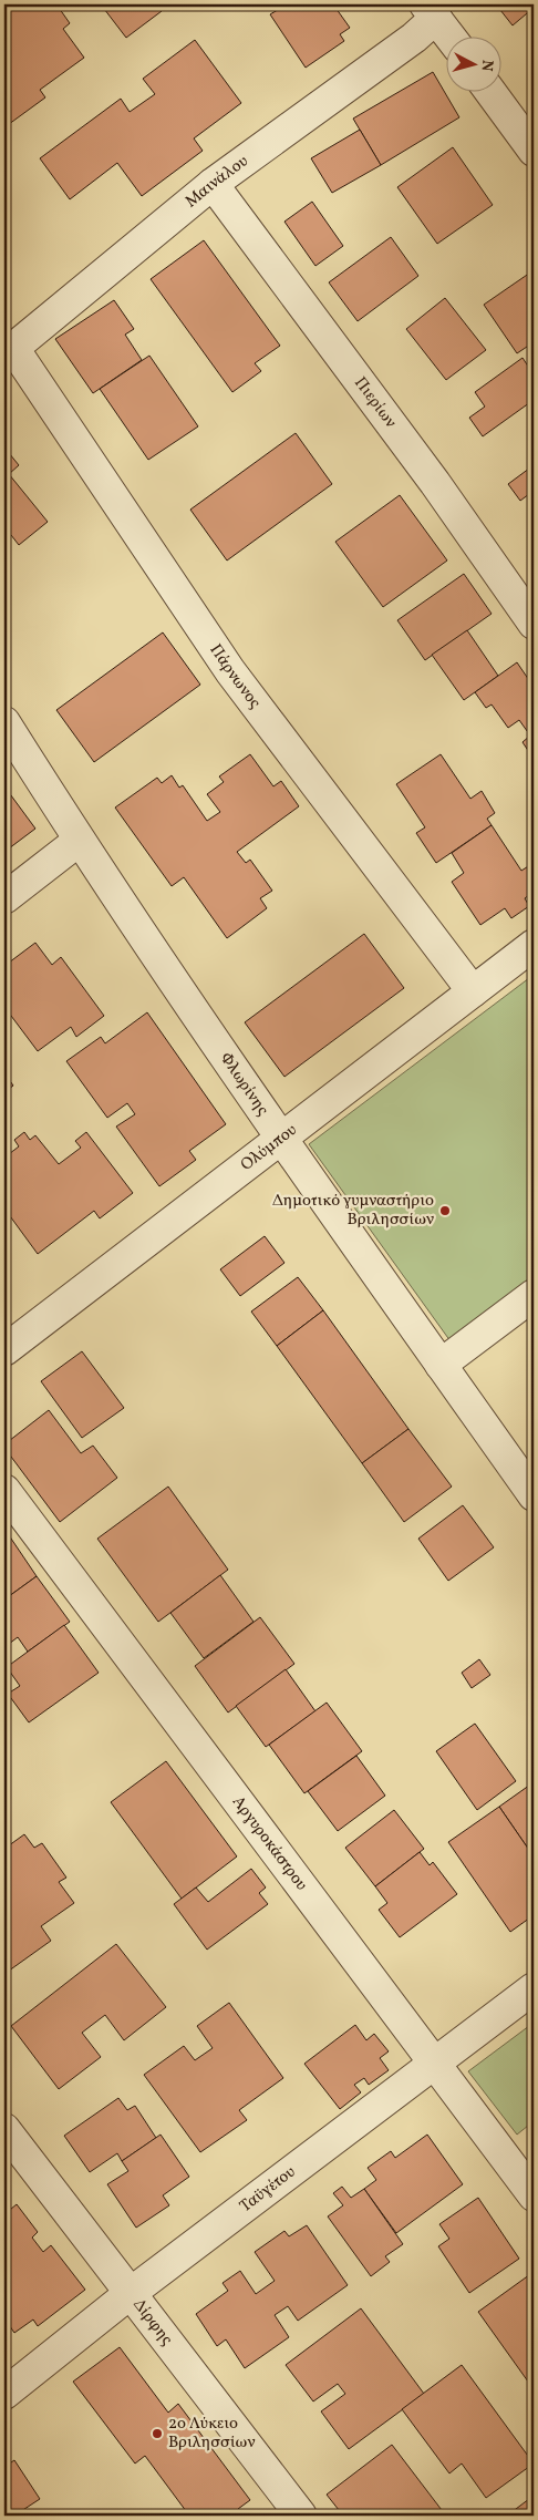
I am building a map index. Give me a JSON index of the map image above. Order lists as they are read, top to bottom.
{
  "streets": {
    "street": [
      "Μαινάλου",
      "Πιερίων",
      "Πάρνωνος",
      "Φλωρίνης",
      "Ολύμπου",
      "Αργυροκάστρου",
      "Ταϋγέτου",
      "Δίρφης"
    ]
  },
  "crossings": [
    ["Μαινάλου", "Πιερίων"],
    ["Μαινάλου", "Πάρνωνος"],
    ["Πάρνωνος", "Ολύμπου"],
    ["Φλωρίνης", "Ολύμπου"],
    ["Αργυροκάστρου", "Ταϋγέτου"],
    ["Ταϋγέτου", "Δίρφης"]
  ],
  "places": ["Δημοτικό γυμναστήριο Βριλησσίων", "2ο Λύκειο Βριλησσίων"],
  "north": "right"
}
